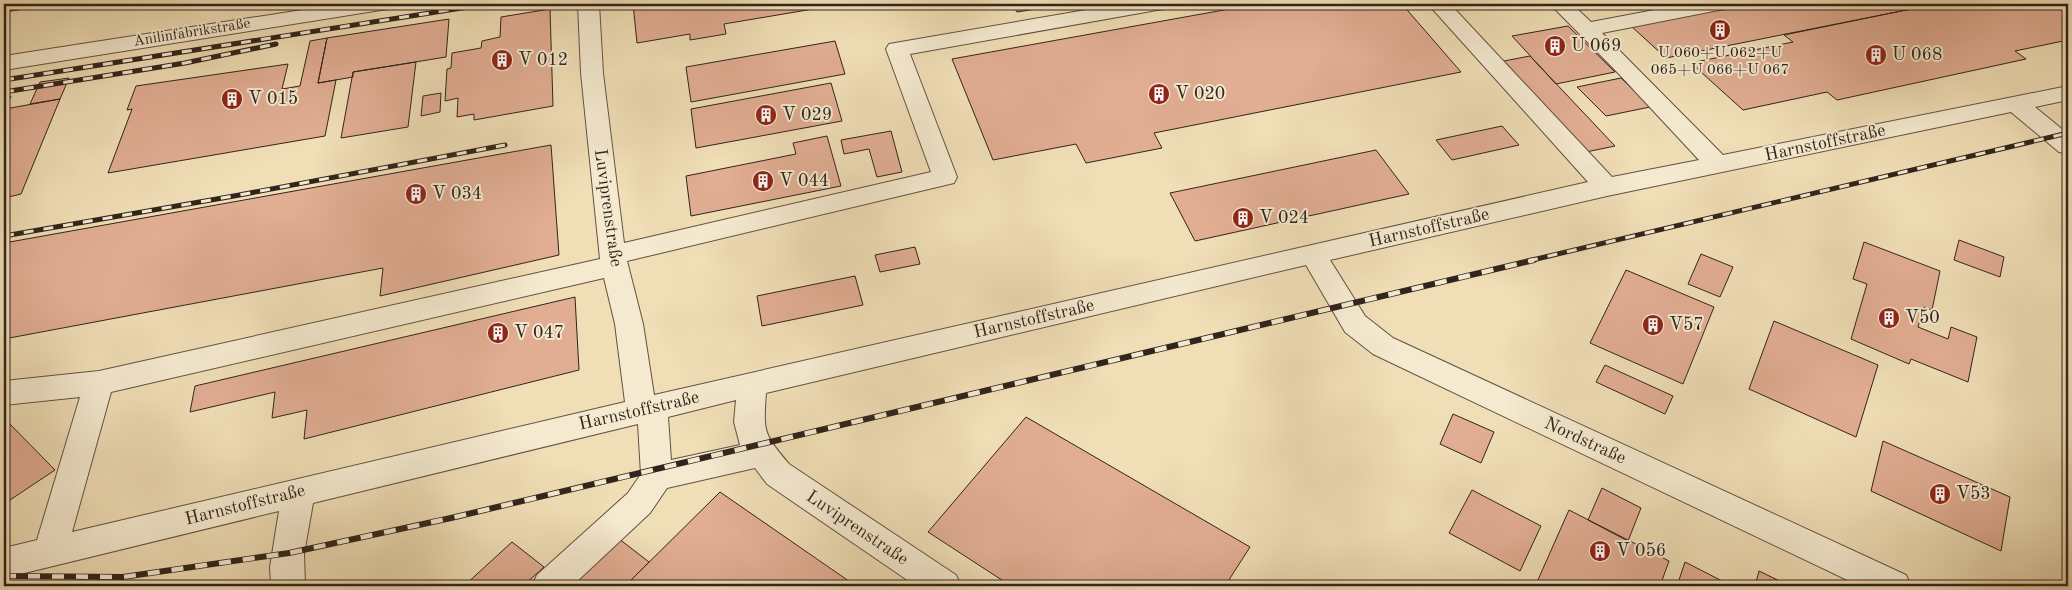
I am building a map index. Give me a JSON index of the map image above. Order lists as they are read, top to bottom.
{
  "streets": {
    "street": [
      "Anilinfabrikstraße",
      "Harnstoffstraße",
      "Luviprenstraße",
      "Nordstraße"
    ]
  },
  "crossings": [
    ["Harnstoffstraße", "Luviprenstraße"],
    ["Harnstoffstraße", "Nordstraße"]
  ],
  "places": {
    "building": [
      "U 060+U 062+U 065+U 066+U 067",
      "U 069",
      "U 068",
      "V 012",
      "V 020",
      "V 015",
      "V 029",
      "V 044",
      "V 034",
      "V 024",
      "V50",
      "V57",
      "V 047",
      "V53",
      "V 056"
    ]
  }
}
